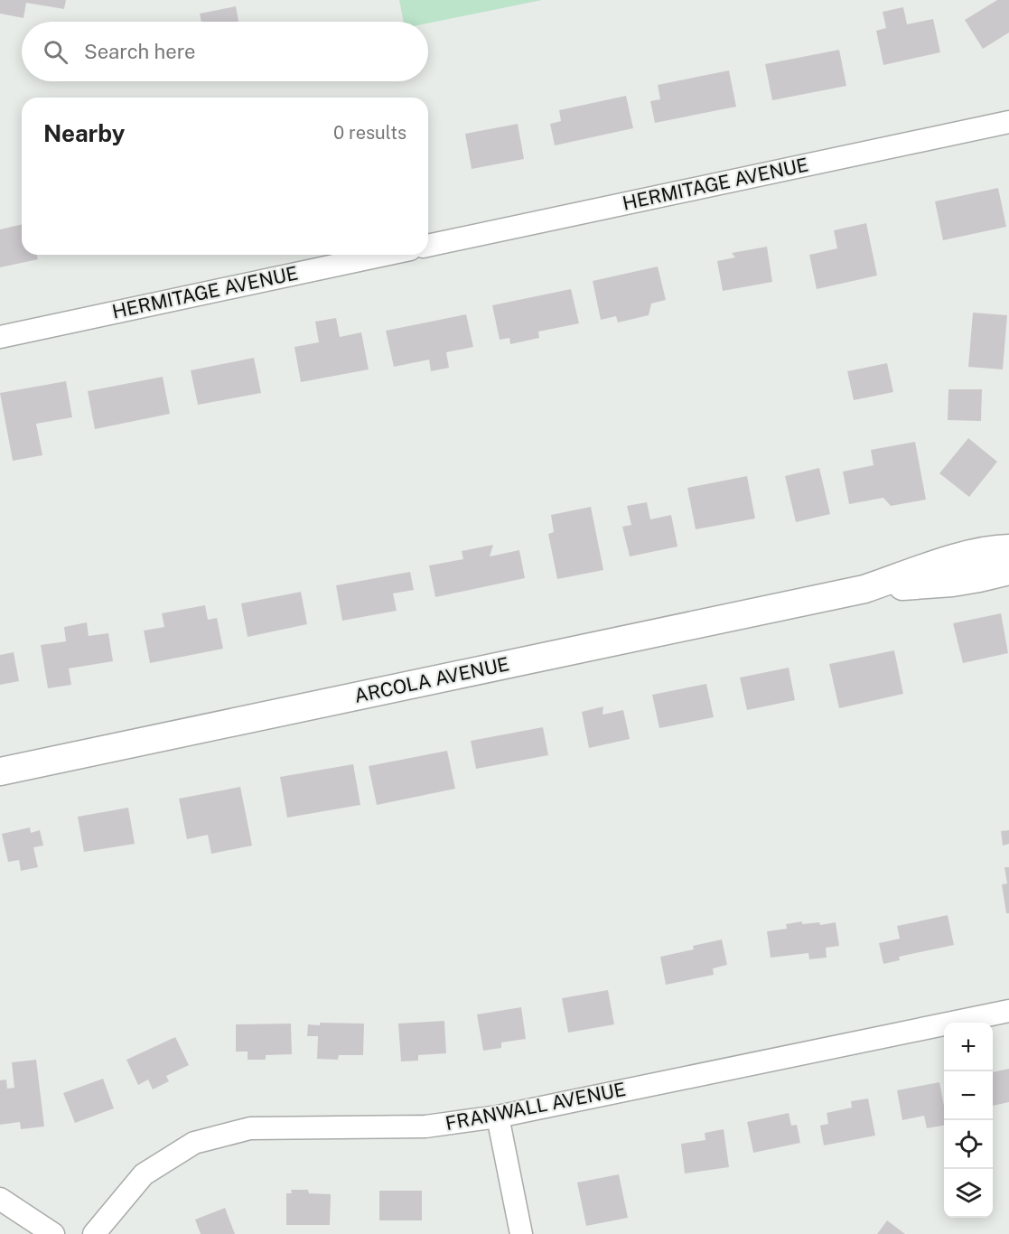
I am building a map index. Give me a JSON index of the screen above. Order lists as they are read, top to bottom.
{
  "streets": {
    "street": ["HERMITAGE AVENUE", "ARCOLA AVENUE", "FRANWALL AVENUE"]
  },
  "page": {
    "search": "Search here",
    "heading": ["Nearby", "0 results"],
    "map_buttons": ["+", "−"]
  }
}
